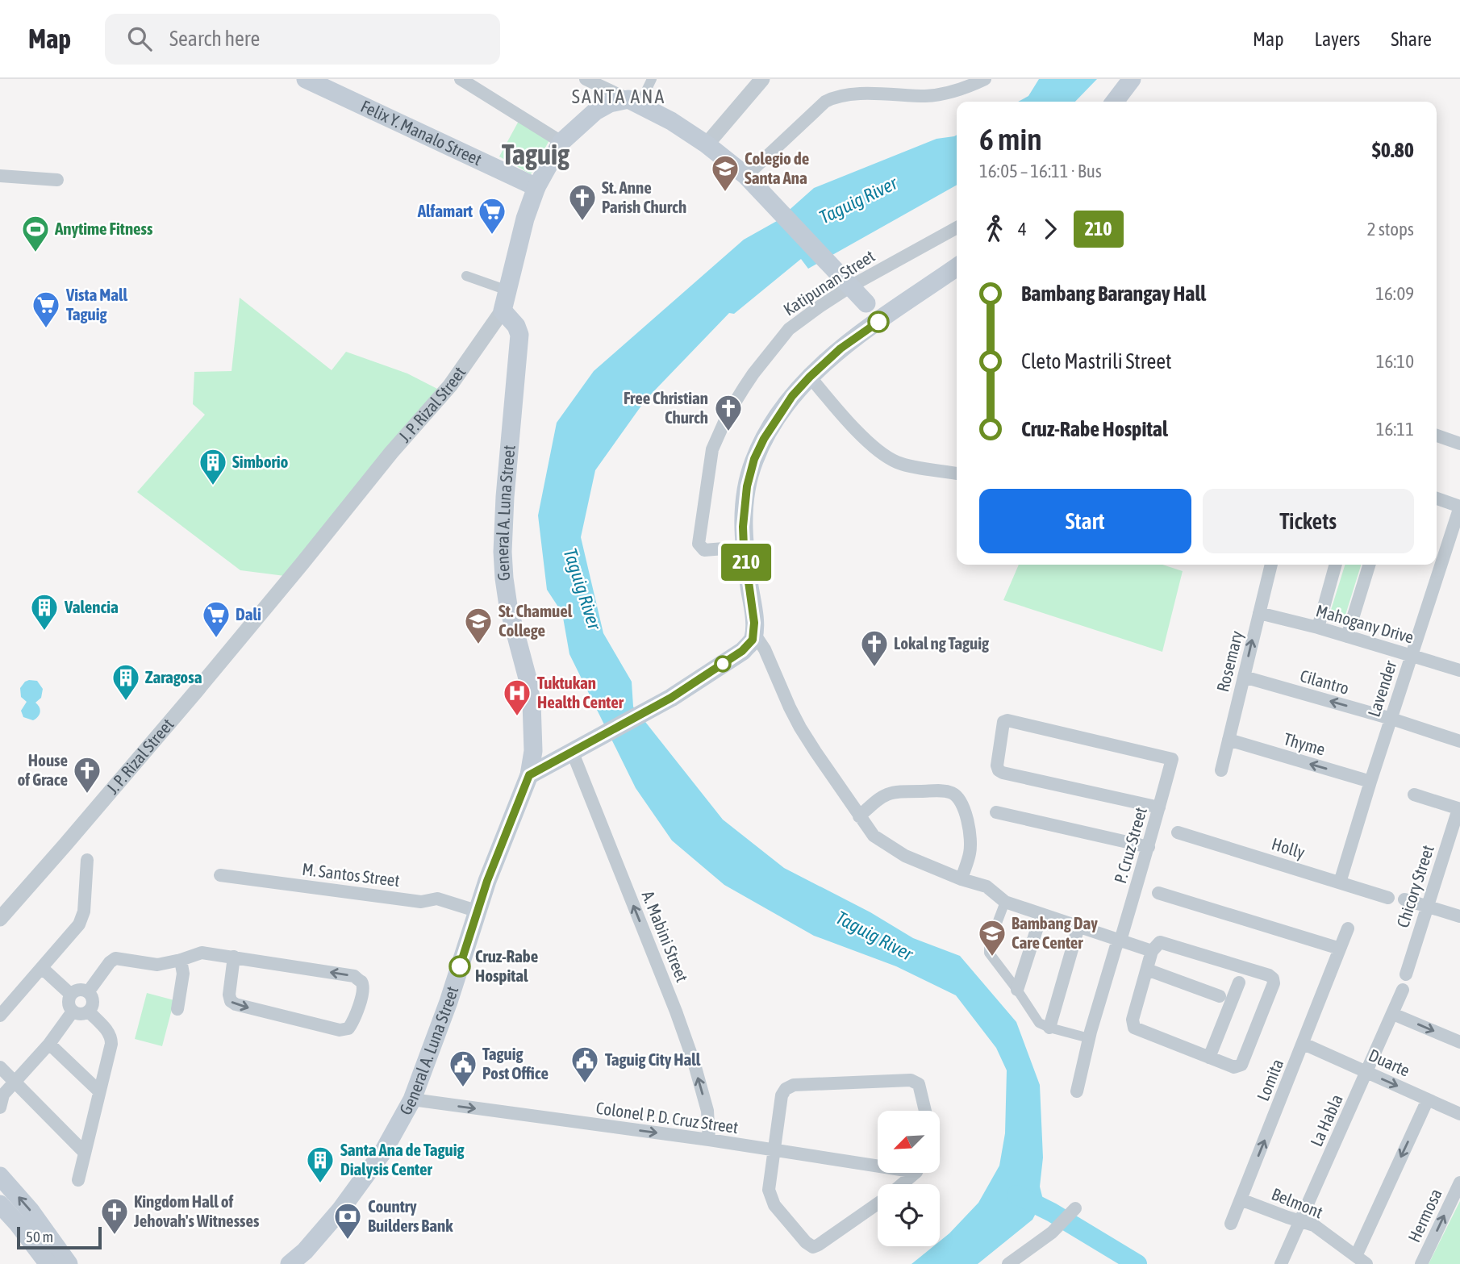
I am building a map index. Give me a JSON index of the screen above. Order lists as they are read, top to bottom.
{
  "streets": {
    "main road": ["Felix Y. Manalo Street", "J. P. Rizal Street", "General A. Luna Street"],
    "street": [
      "Katipunan Street",
      "Mahogany Drive",
      "Rosemary",
      "Cilantro",
      "Lavender",
      "Thyme",
      "P. Cruz Street",
      "Holly",
      "M. Santos Street",
      "Chicory Street",
      "A. Mabini Street",
      "Duarte",
      "Lomita",
      "Colonel P. D. Cruz Street",
      "La Habla",
      "Belmont",
      "Hermosa"
    ]
  },
  "crossings": [
    ["Felix Y. Manalo Street", "J. P. Rizal Street"],
    ["J. P. Rizal Street", "General A. Luna Street"],
    ["General A. Luna Street", "M. Santos Street"],
    ["General A. Luna Street", "Colonel P. D. Cruz Street"],
    ["Mahogany Drive", "Rosemary"],
    ["Mahogany Drive", "Lavender"],
    ["Rosemary", "Cilantro"],
    ["Rosemary", "Thyme"],
    ["Cilantro", "Lavender"],
    ["Lavender", "Thyme"],
    ["Lavender", "Holly"],
    ["A. Mabini Street", "Colonel P. D. Cruz Street"],
    ["Duarte", "Lomita"],
    ["Duarte", "La Habla"],
    ["Lomita", "Belmont"],
    ["La Habla", "Belmont"]
  ],
  "one_way": [
    "Cilantro",
    "Thyme",
    "A. Mabini Street",
    "Lomita",
    "Colonel P. D. Cruz Street"
  ],
  "districts": ["SANTA ANA", "Taguig"],
  "water": ["Taguig River"],
  "places": {
    "school or university": ["Colegio de Santa Ana", "St. Chamuel College", "Bambang Day Care Center"],
    "church": [
      "St. Anne Parish Church",
      "Free Christian Church",
      "Lokal ng Taguig",
      "House of Grace",
      "Kingdom Hall of Jehovah's Witnesses"
    ],
    "supermarket": ["Alfamart", "Vista Mall Taguig", "Dali"],
    "sports": ["Anytime Fitness"],
    "building": [
      "Simborio",
      "Valencia",
      "Zaragosa",
      "Santa Ana de Taguig Dialysis Center"
    ],
    "hospital": ["Tuktukan Health Center"],
    "other": ["Cruz-Rabe Hospital"],
    "public building": ["Taguig City Hall", "Taguig Post Office"],
    "bank": ["Country Builders Bank"]
  },
  "lines": ["bus line 210"],
  "scale_bar": "50 m",
  "north": "bottom left",
  "page": {
    "header": "Map",
    "search": "Search here",
    "nav": ["Map", "Layers", "Share"],
    "on_map": "210",
    "heading": ["6 min", "16:05 – 16:11 · Bus", "$0.80"],
    "legs": ["4", "210", "2 stops"],
    "list": [
      {
        "name": "Bambang Barangay Hall",
        "value": "16:09"
      },
      {
        "name": "Cleto Mastrili Street",
        "value": "16:10"
      },
      {
        "name": "Cruz-Rabe Hospital",
        "value": "16:11"
      }
    ],
    "buttons": ["Start", "Tickets"],
    "scale": "50 m"
  }
}
